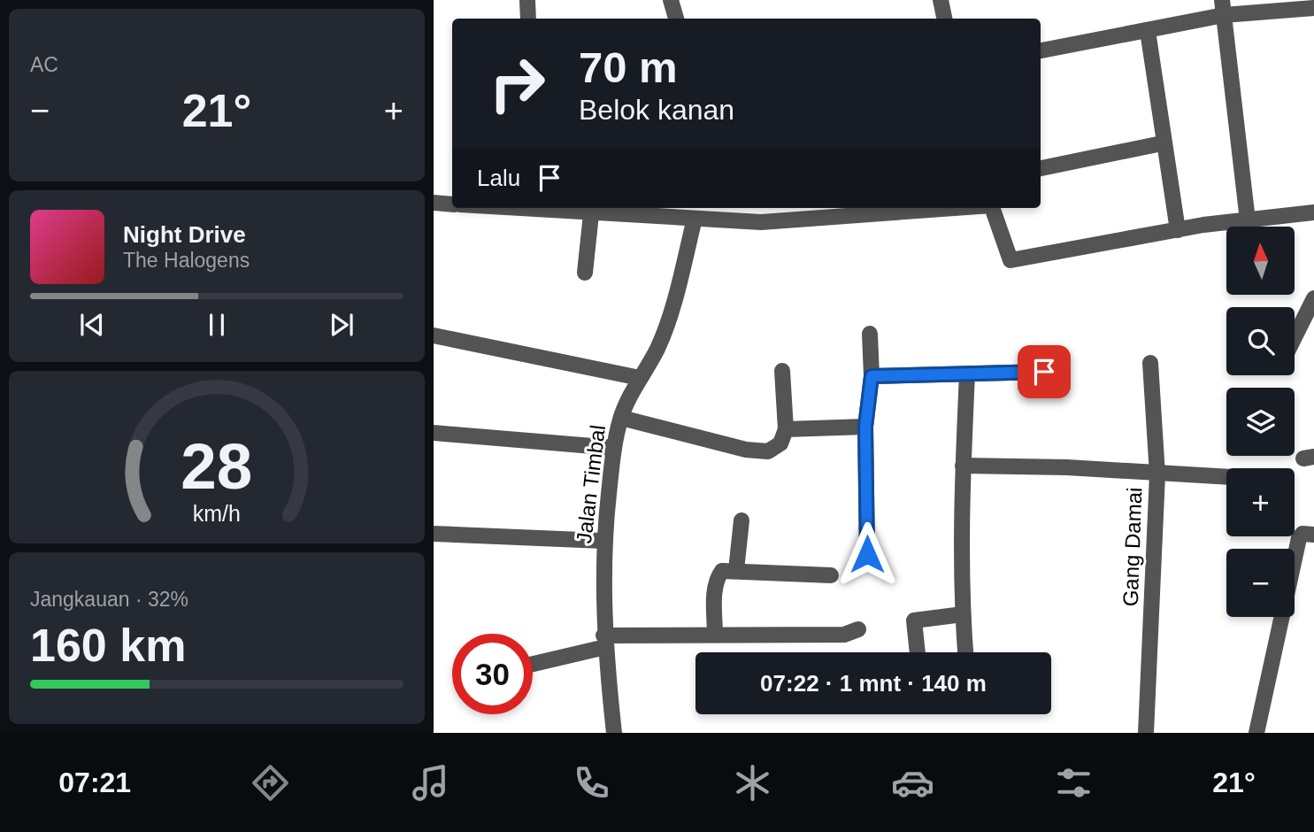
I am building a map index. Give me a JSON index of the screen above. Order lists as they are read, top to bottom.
{
  "streets": {
    "street": ["Jalan Timbal", "Gang Damai"]
  },
  "north": "top",
  "page": {
    "tile": [
      "AC",
      ["Jangkauan · 32%", "160 km"]
    ],
    "turn": ["70 m", "Belok kanan"],
    "heat": ["−", "21°", "+"],
    "then": "Lalu",
    "song": ["Night Drive", "The Halogens"],
    "map_buttons": ["+", "−"],
    "limit": "30",
    "trip": "07:22 · 1 mnt · 140 m",
    "tabs": ["07:21", "21°"],
    "gauge": ["28", "km/h"]
  }
}
